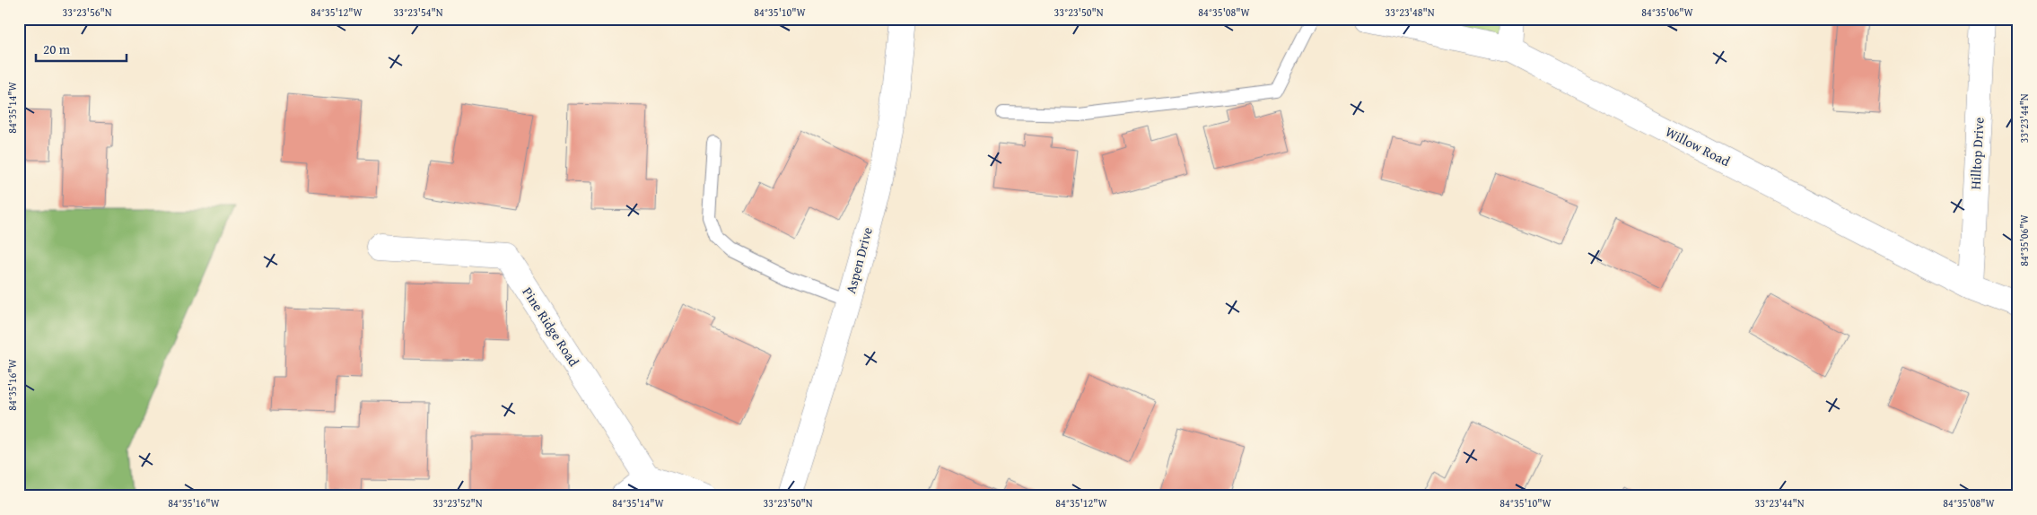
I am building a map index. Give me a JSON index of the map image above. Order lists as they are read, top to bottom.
{
  "streets": {
    "street": [
      "Willow Road",
      "Hilltop Drive",
      "Aspen Drive",
      "Pine Ridge Road"
    ]
  },
  "crossings": [
    ["Willow Road", "Hilltop Drive"]
  ],
  "scale_bar": "20 m",
  "coordinates": [
    "33°23'56\"N",
    "84°35'12\"W",
    "33°23'54\"N",
    "84°35'10\"W",
    "33°23'50\"N",
    "84°35'08\"W",
    "33°23'48\"N",
    "84°35'06\"W",
    "84°35'14\"W",
    "33°23'44\"N",
    "84°35'16\"W",
    "33°23'52\"N"
  ]
}
